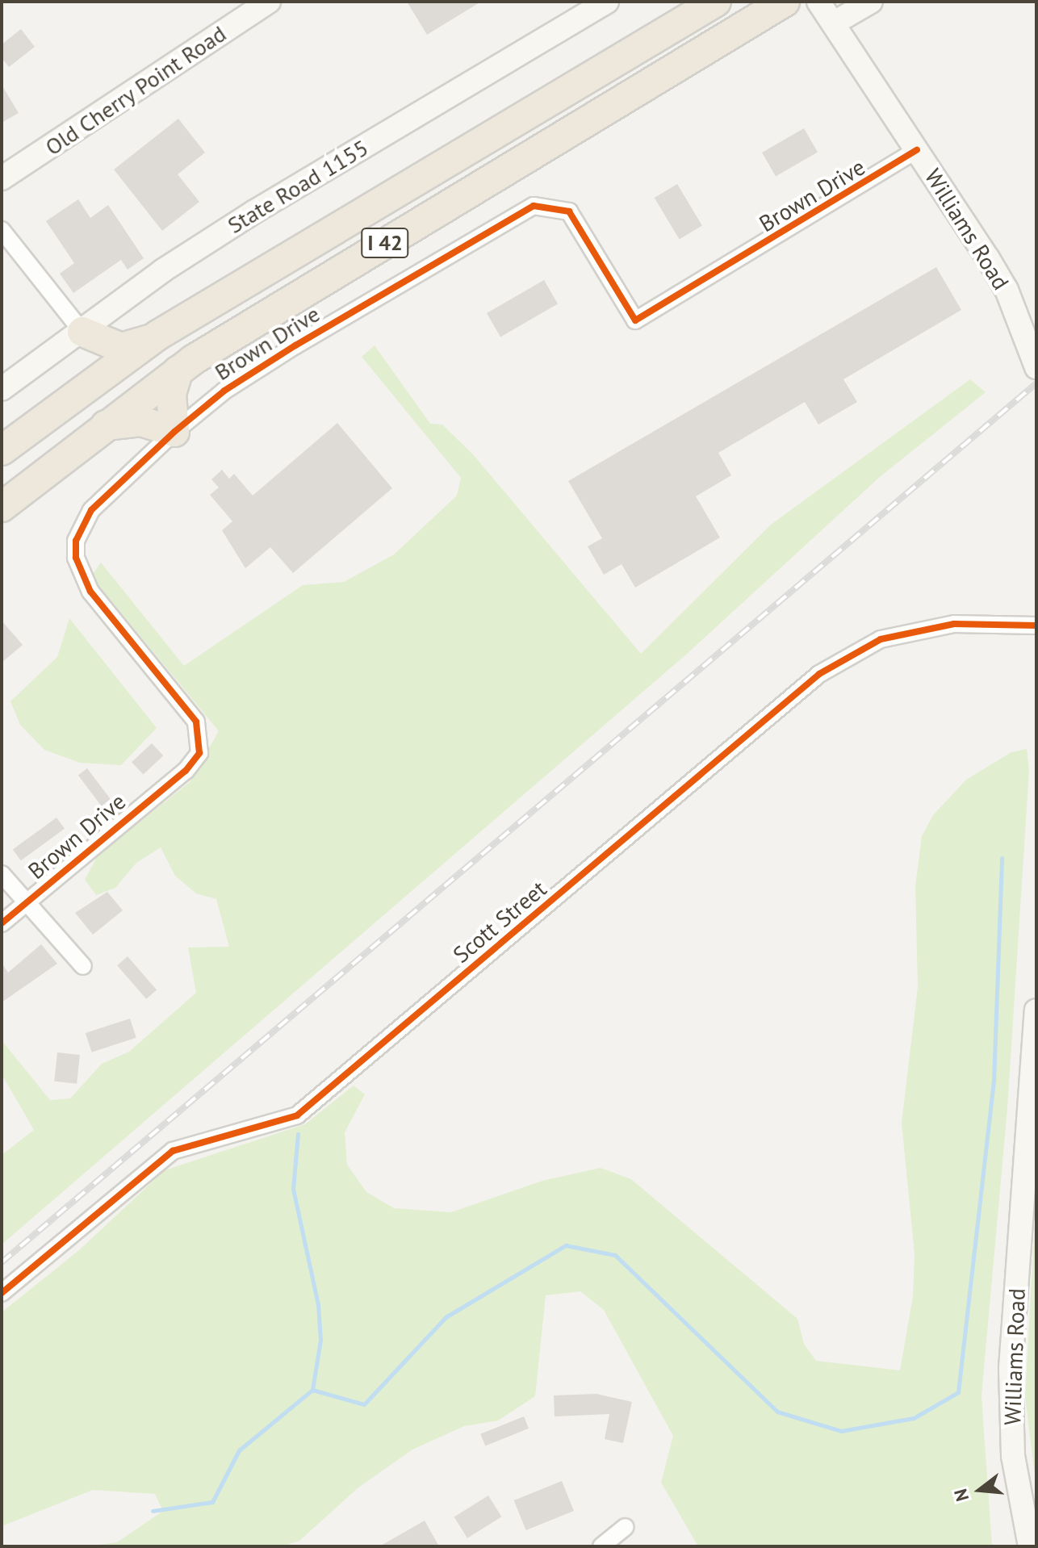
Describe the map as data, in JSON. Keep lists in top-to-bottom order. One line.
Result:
{"streets":{"highway":["I 42"],"street":["Old Cherry Point Road","State Road 1155","Brown Drive","Williams Road","Scott Street"]},"crossings":[["Brown Drive","Williams Road"]],"north":"left"}
